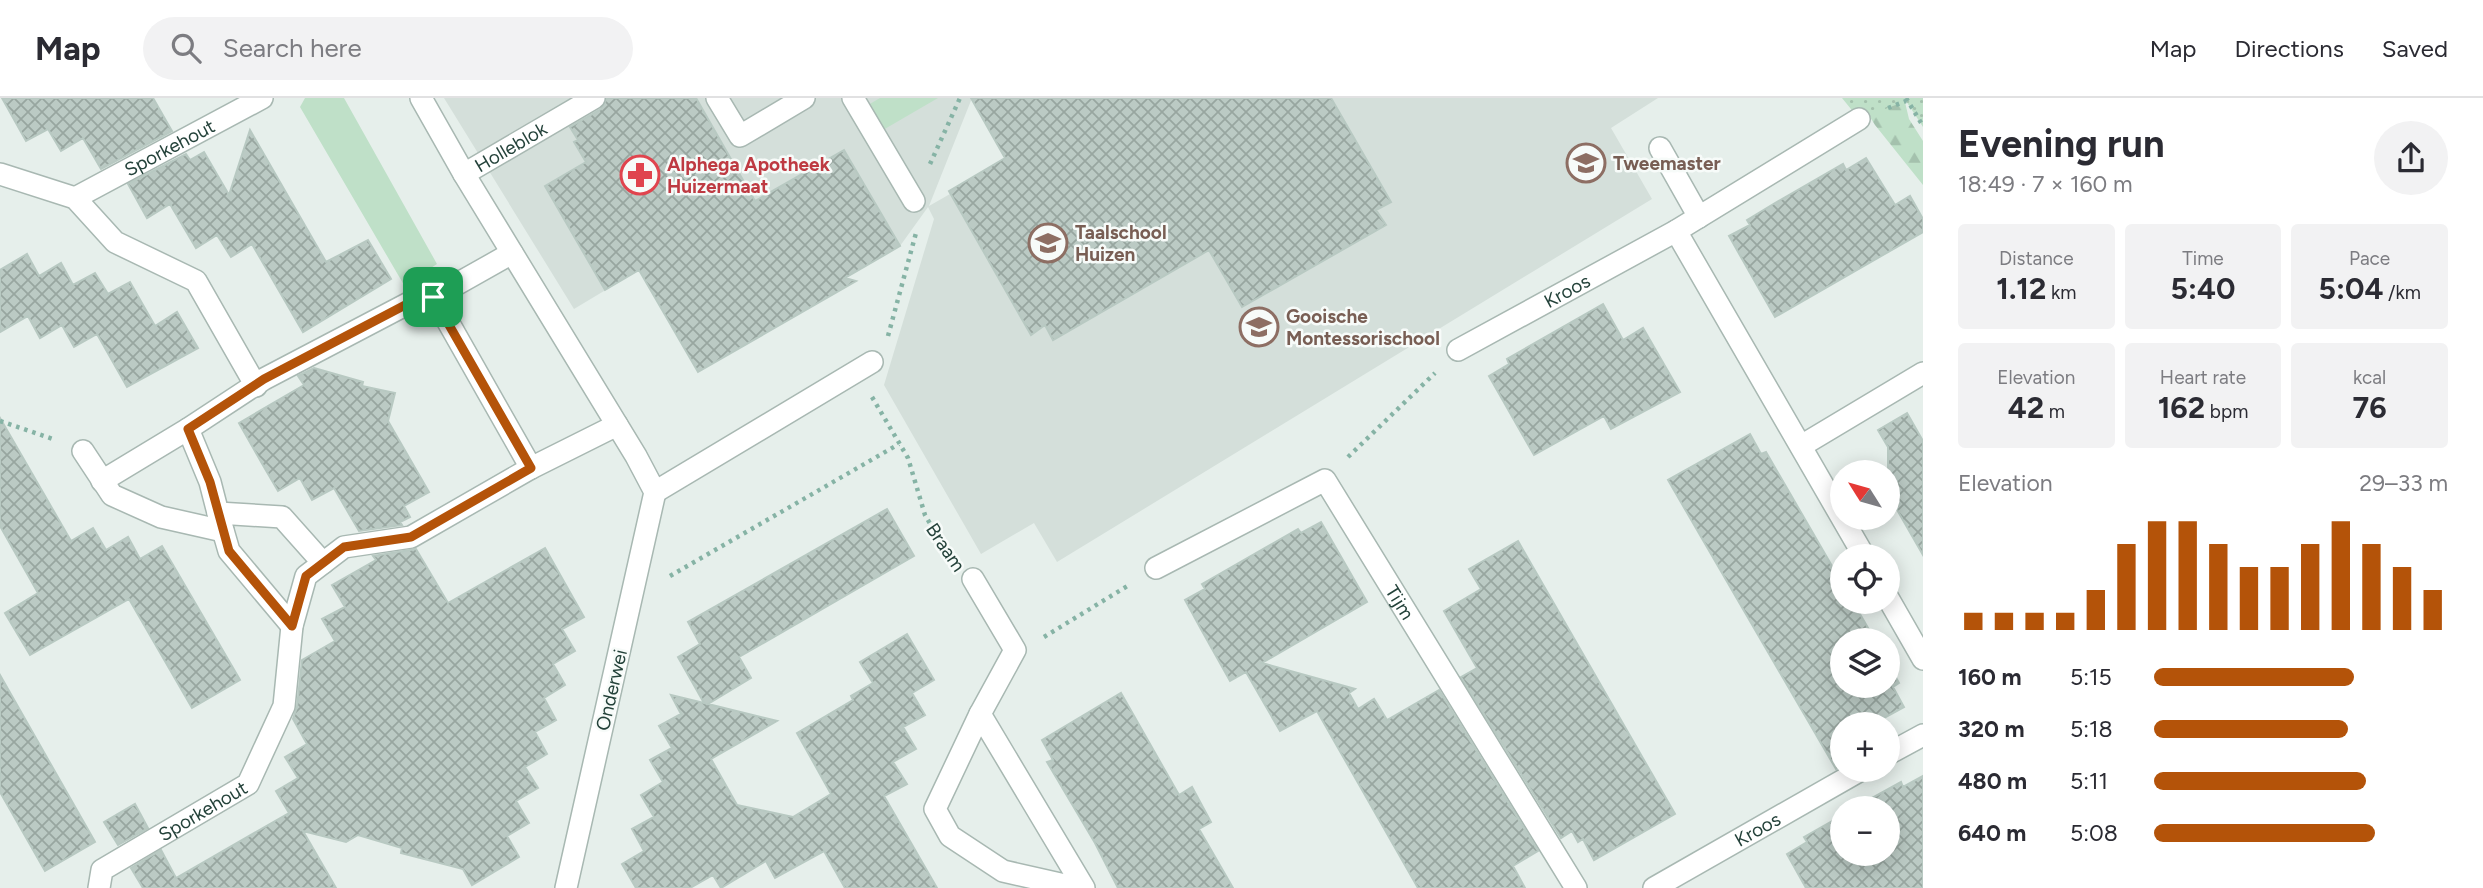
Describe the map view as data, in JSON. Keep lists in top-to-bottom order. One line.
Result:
{"streets":{"street":["Holleblok","Sporkehout","Kroos","Braam","Tijm","Onderwei"]},"places":{"school or university":["Tweemaster","Taalschool Huizen","Gooische Montessorischool"],"pharmacy":["Alphega Apotheek Huizermaat"]},"north":"top left","page":{"header":"Map","search":"Search here","nav":["Map","Directions","Saved"],"heading":["Evening run","18:49 · 7 × 160 m"],"stats":[["Distance","1.12 km"],["Time","5:40"],["Pace","5:04 /km"],["Elevation","42 m"],["Heart rate","162 bpm"],["kcal","76"]],"chart":["Elevation","29–33 m"],"map_buttons":["+","−"],"list":[{"name":"160 m","note":"5:15"},{"name":"320 m","note":"5:18"},{"name":"480 m","note":"5:11"},{"name":"640 m","note":"5:08"}]}}
